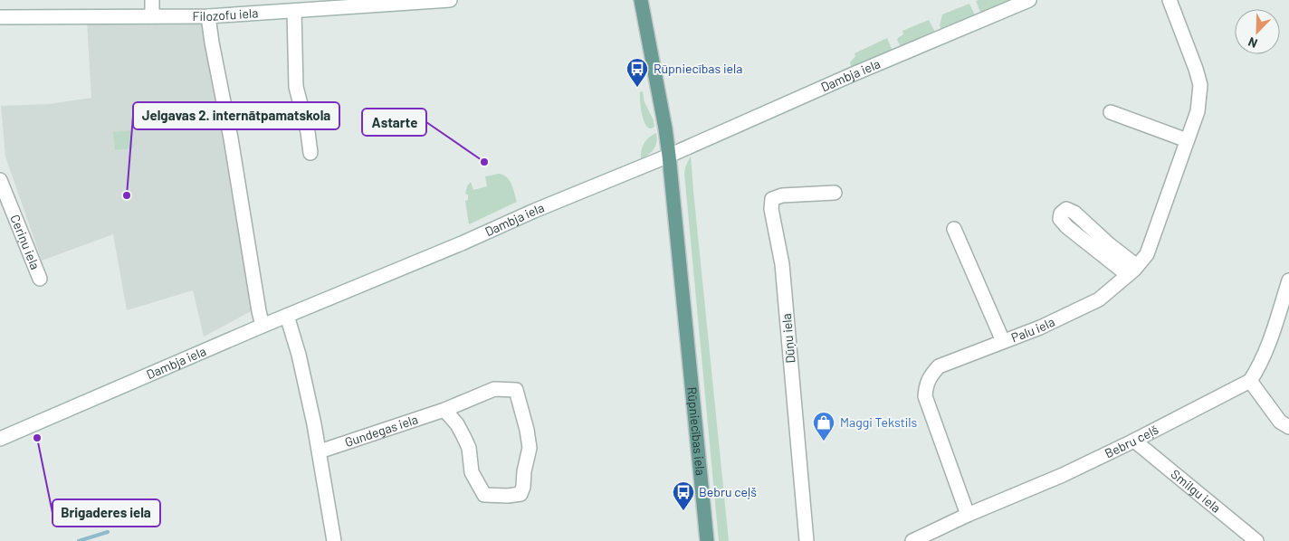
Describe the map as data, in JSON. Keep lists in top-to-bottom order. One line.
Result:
{"streets":{"main road":["Rūpniecības iela"],"street":["Filozofu iela","Dambja iela","Ceriņu iela","Palu iela","Dūņu iela","Gundegas iela","Bebru ceļš","Smilgu iela"]},"crossings":[["Dambja iela","Rūpniecības iela"],["Palu iela","Bebru ceļš"],["Bebru ceļš","Smilgu iela"]],"places":{"bus stop":["Rūpniecības iela","Bebru ceļš"],"other":["Astarte","Jelgavas 2. internātpamatskola","Brigaderes iela"],"shop":["Maggi Tekstils"]},"north":"bottom left"}
